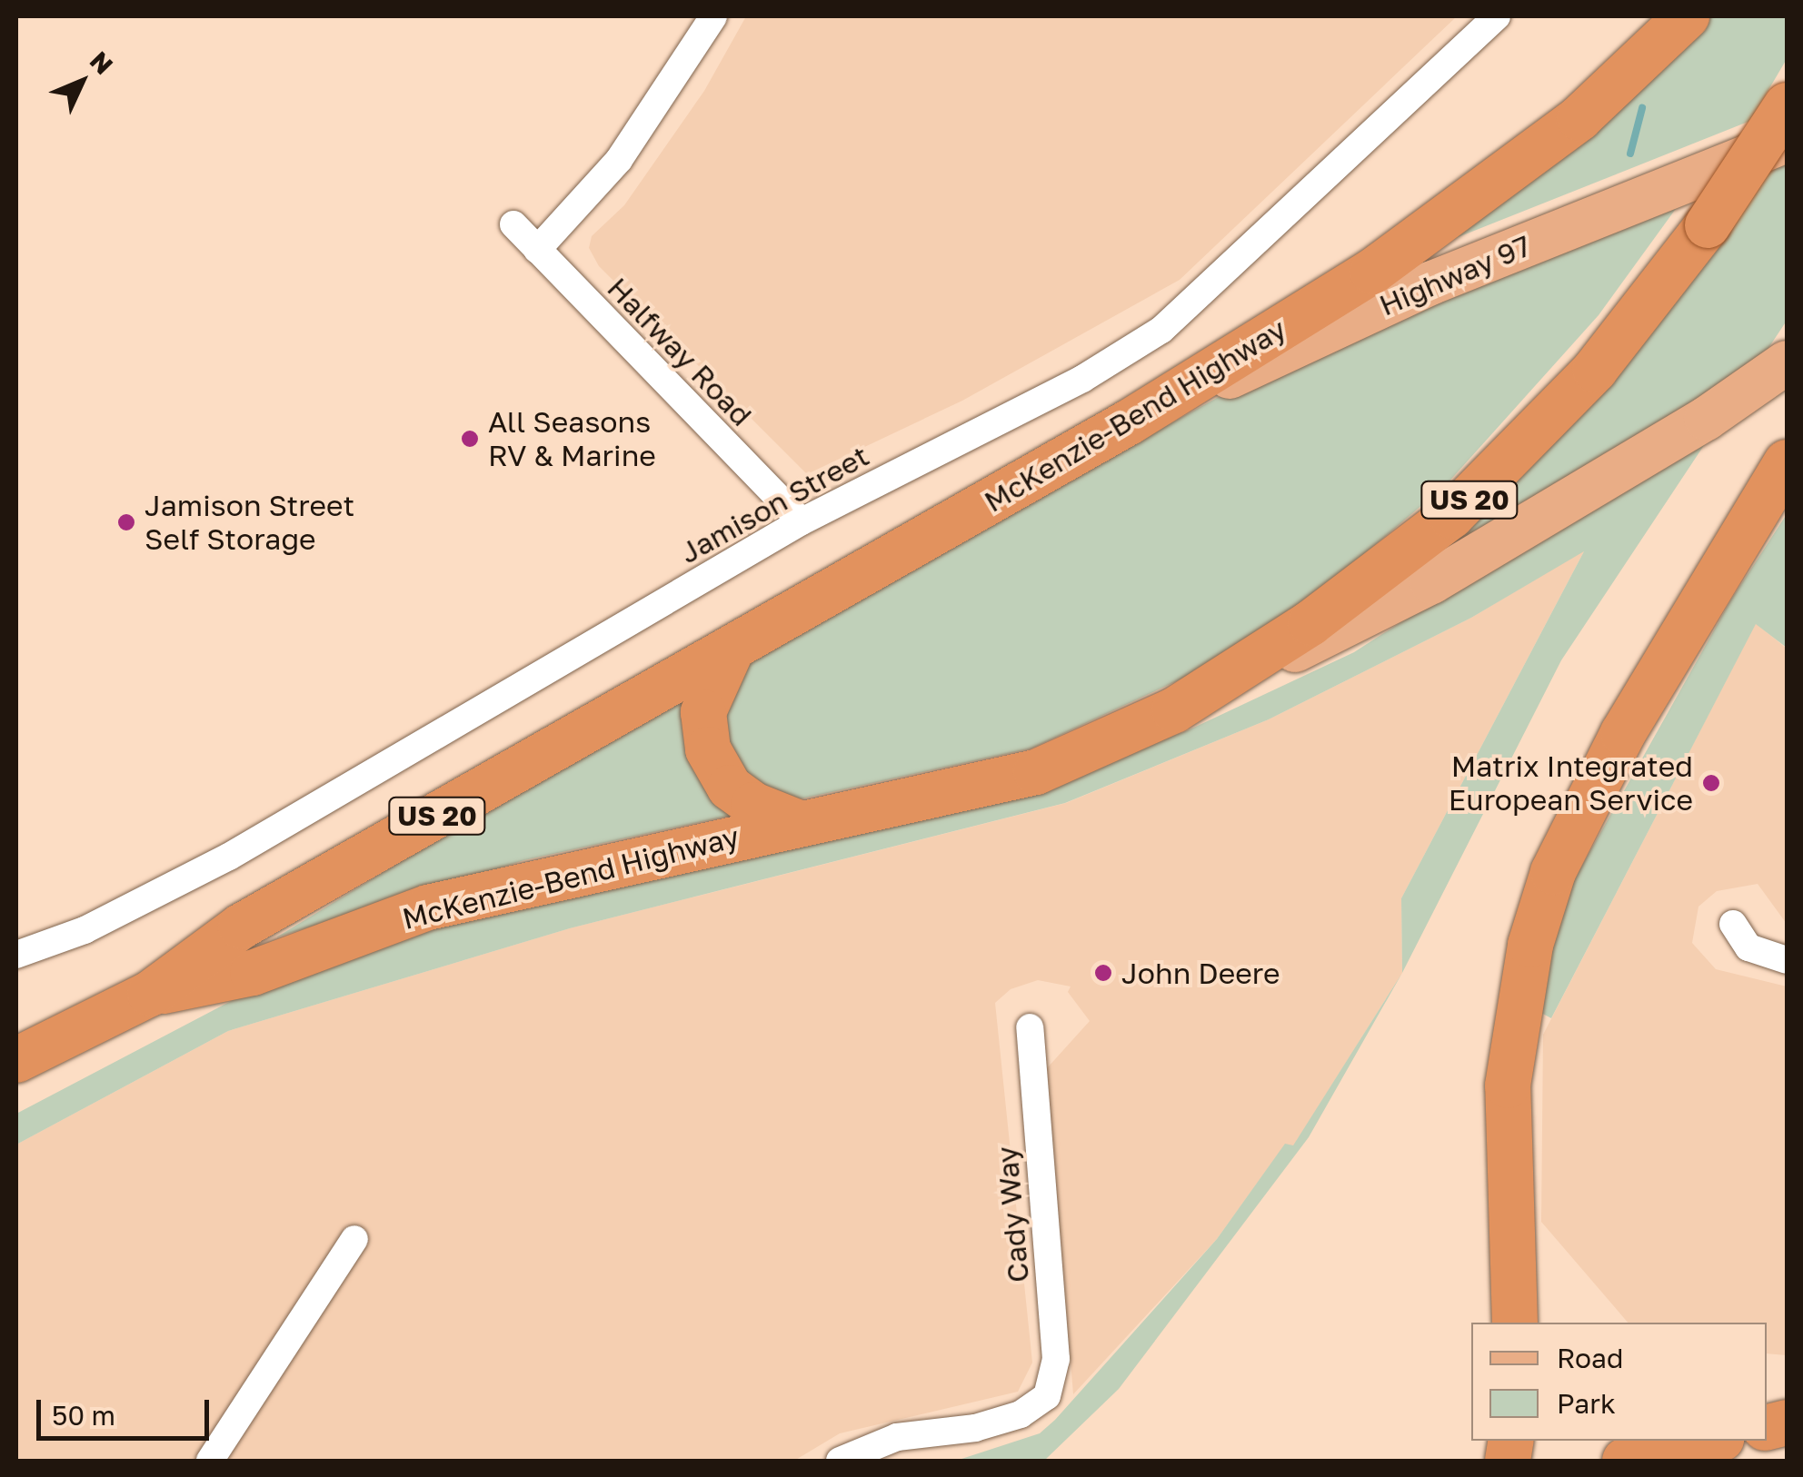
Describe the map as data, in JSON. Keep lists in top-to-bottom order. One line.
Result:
{"streets":{"highway":["McKenzie-Bend Highway","US 20"],"main road":["Highway 97"],"street":["Halfway Road","Jamison Street","Cady Way"]},"crossings":[["Highway 97","McKenzie-Bend Highway"],["Halfway Road","Jamison Street"],["McKenzie-Bend Highway","US 20"]],"places":["All Seasons RV & Marine","Jamison Street Self Storage","Matrix Integrated European Service","John Deere"],"legend":["Road","Park"],"scale_bar":"50 m","north":"top right"}
